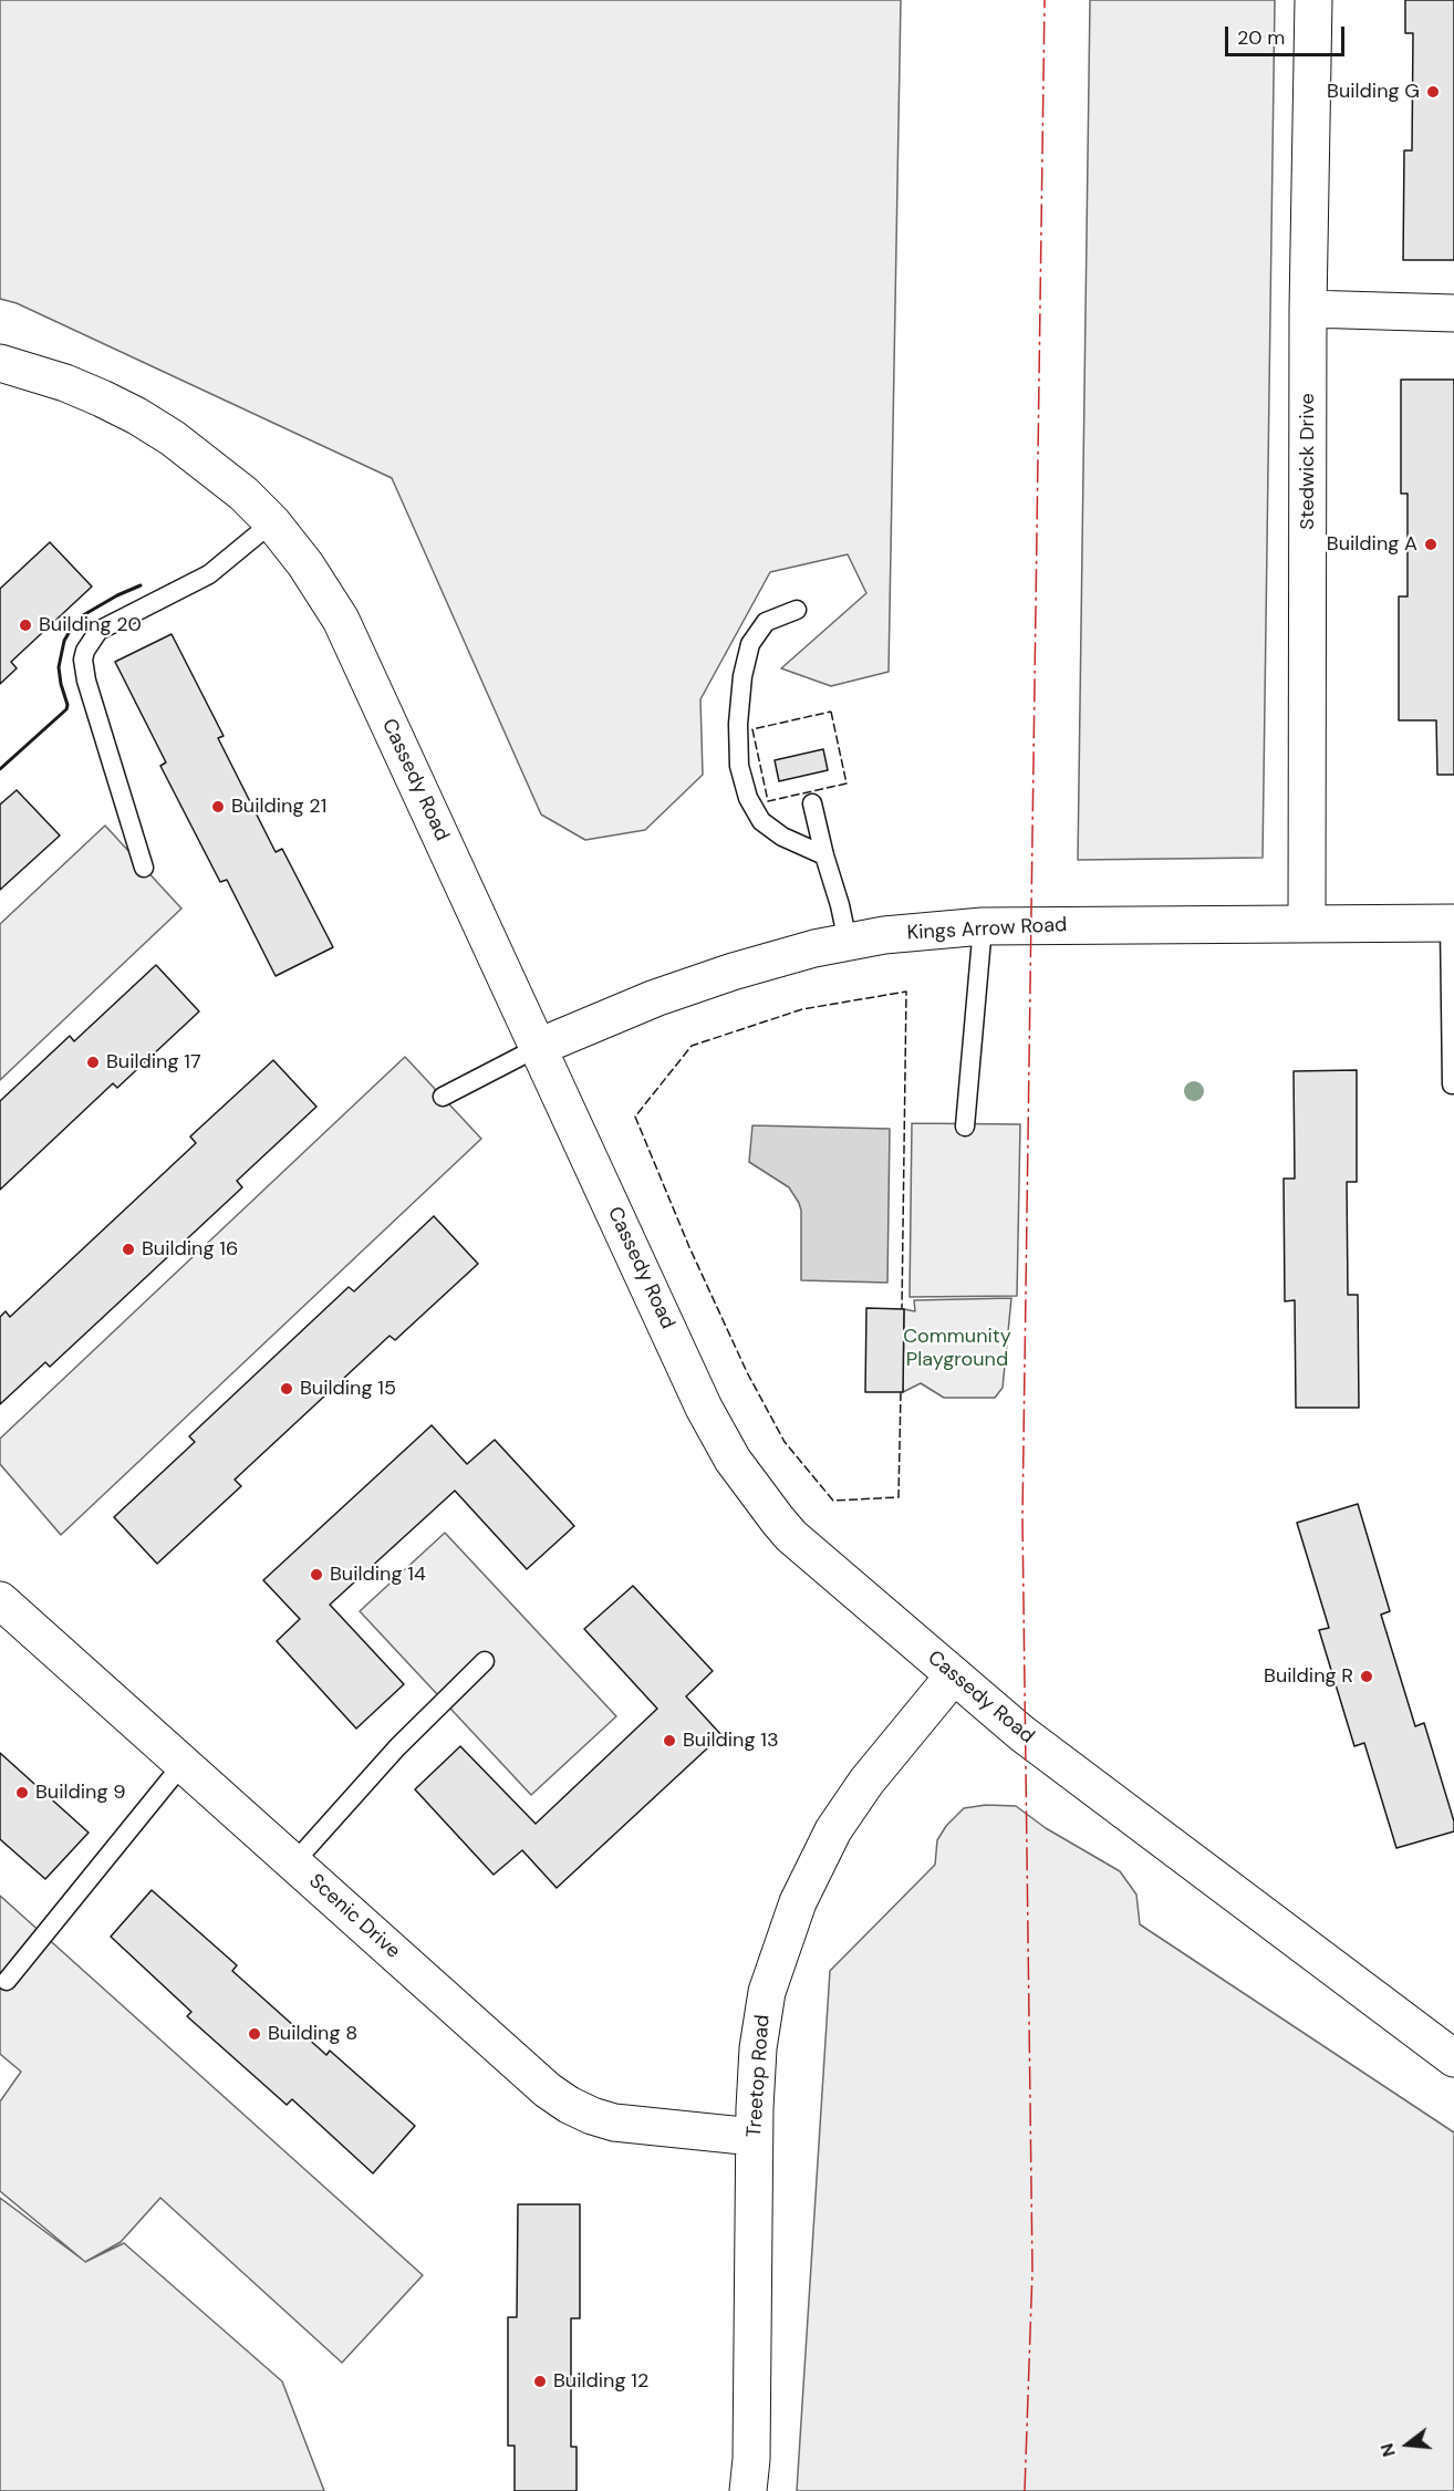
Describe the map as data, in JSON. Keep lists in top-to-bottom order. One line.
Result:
{"streets":{"street":["Stedwick Drive","Cassedy Road","Kings Arrow Road","Scenic Drive","Treetop Road"]},"crossings":[["Stedwick Drive","Kings Arrow Road"],["Cassedy Road","Kings Arrow Road"],["Cassedy Road","Treetop Road"],["Scenic Drive","Treetop Road"]],"parks":["Community Playground"],"places":["Building G","Building A","Building 20","Building 21","Building 17","Building 16","Building 15","Building 14","Building R","Building 13","Building 9","Building 8","Building 12"],"scale_bar":"20 m","north":"left"}
